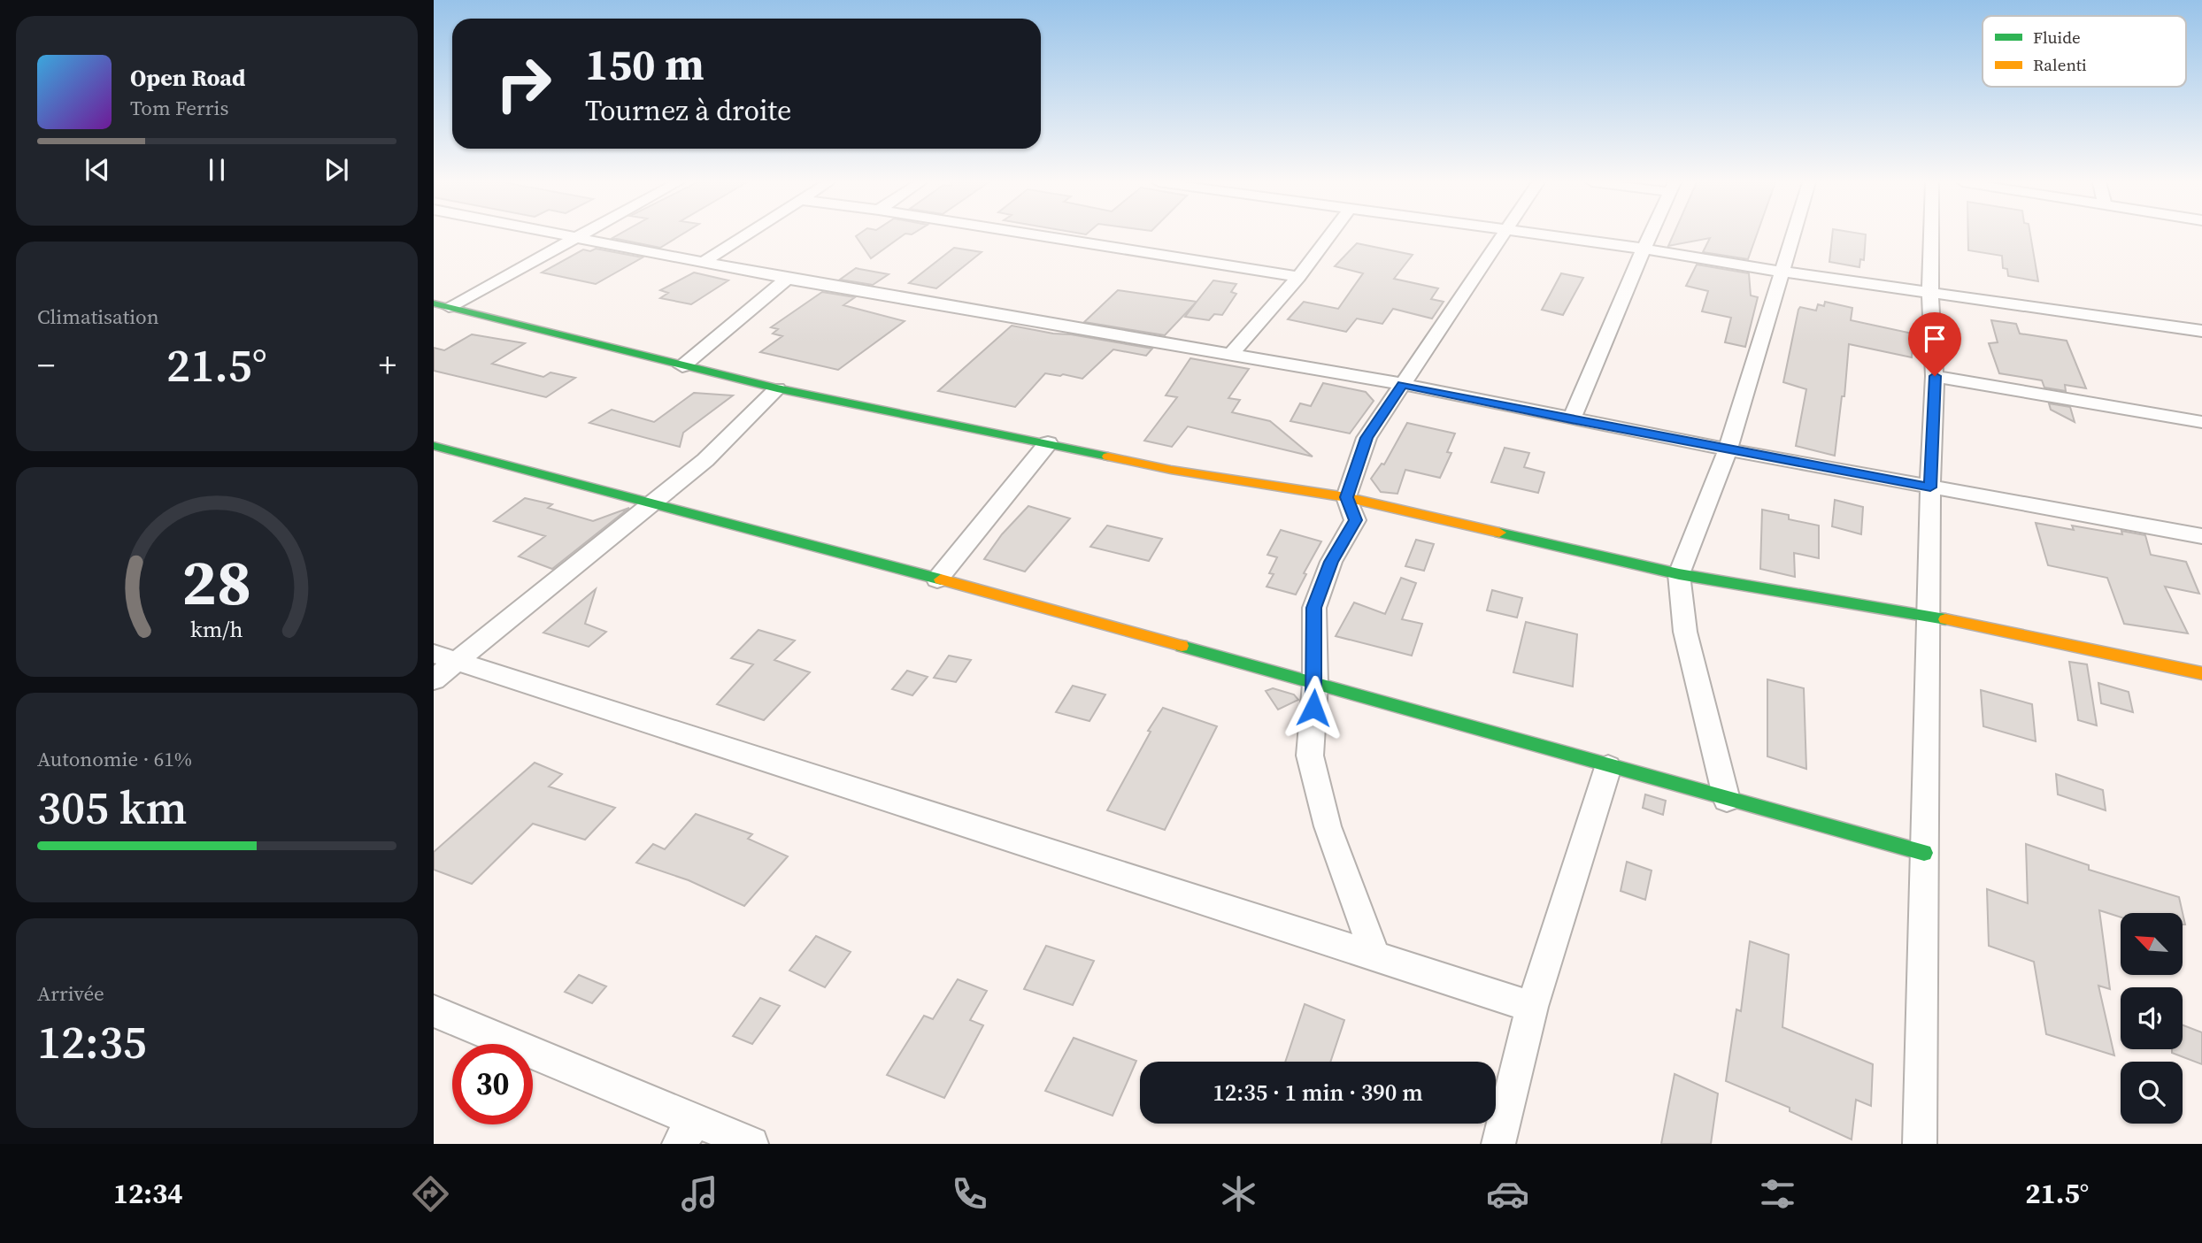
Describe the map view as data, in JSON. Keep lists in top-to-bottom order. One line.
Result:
{"legend":["Fluide","Ralenti"],"north":"top left","page":{"turn":["150 m","Tournez à droite"],"song":["Open Road","Tom Ferris"],"tile":["Climatisation",["Autonomie · 61%","305 km"],["Arrivée","12:35"]],"heat":["−","21.5°","+"],"limit":"30","trip":"12:35 · 1 min · 390 m","tabs":["12:34","21.5°"],"gauge":["28","km/h"]}}
